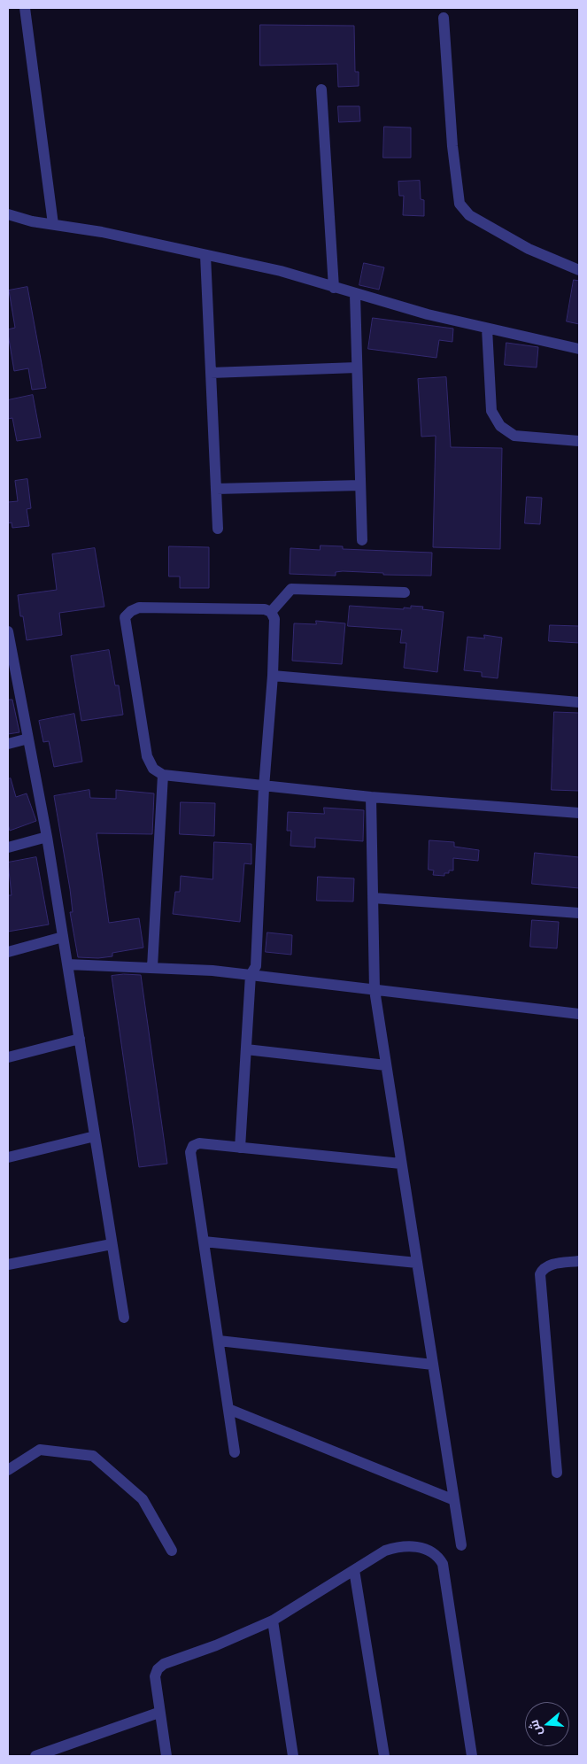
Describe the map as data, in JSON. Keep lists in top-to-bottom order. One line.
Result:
{"north":"left"}
